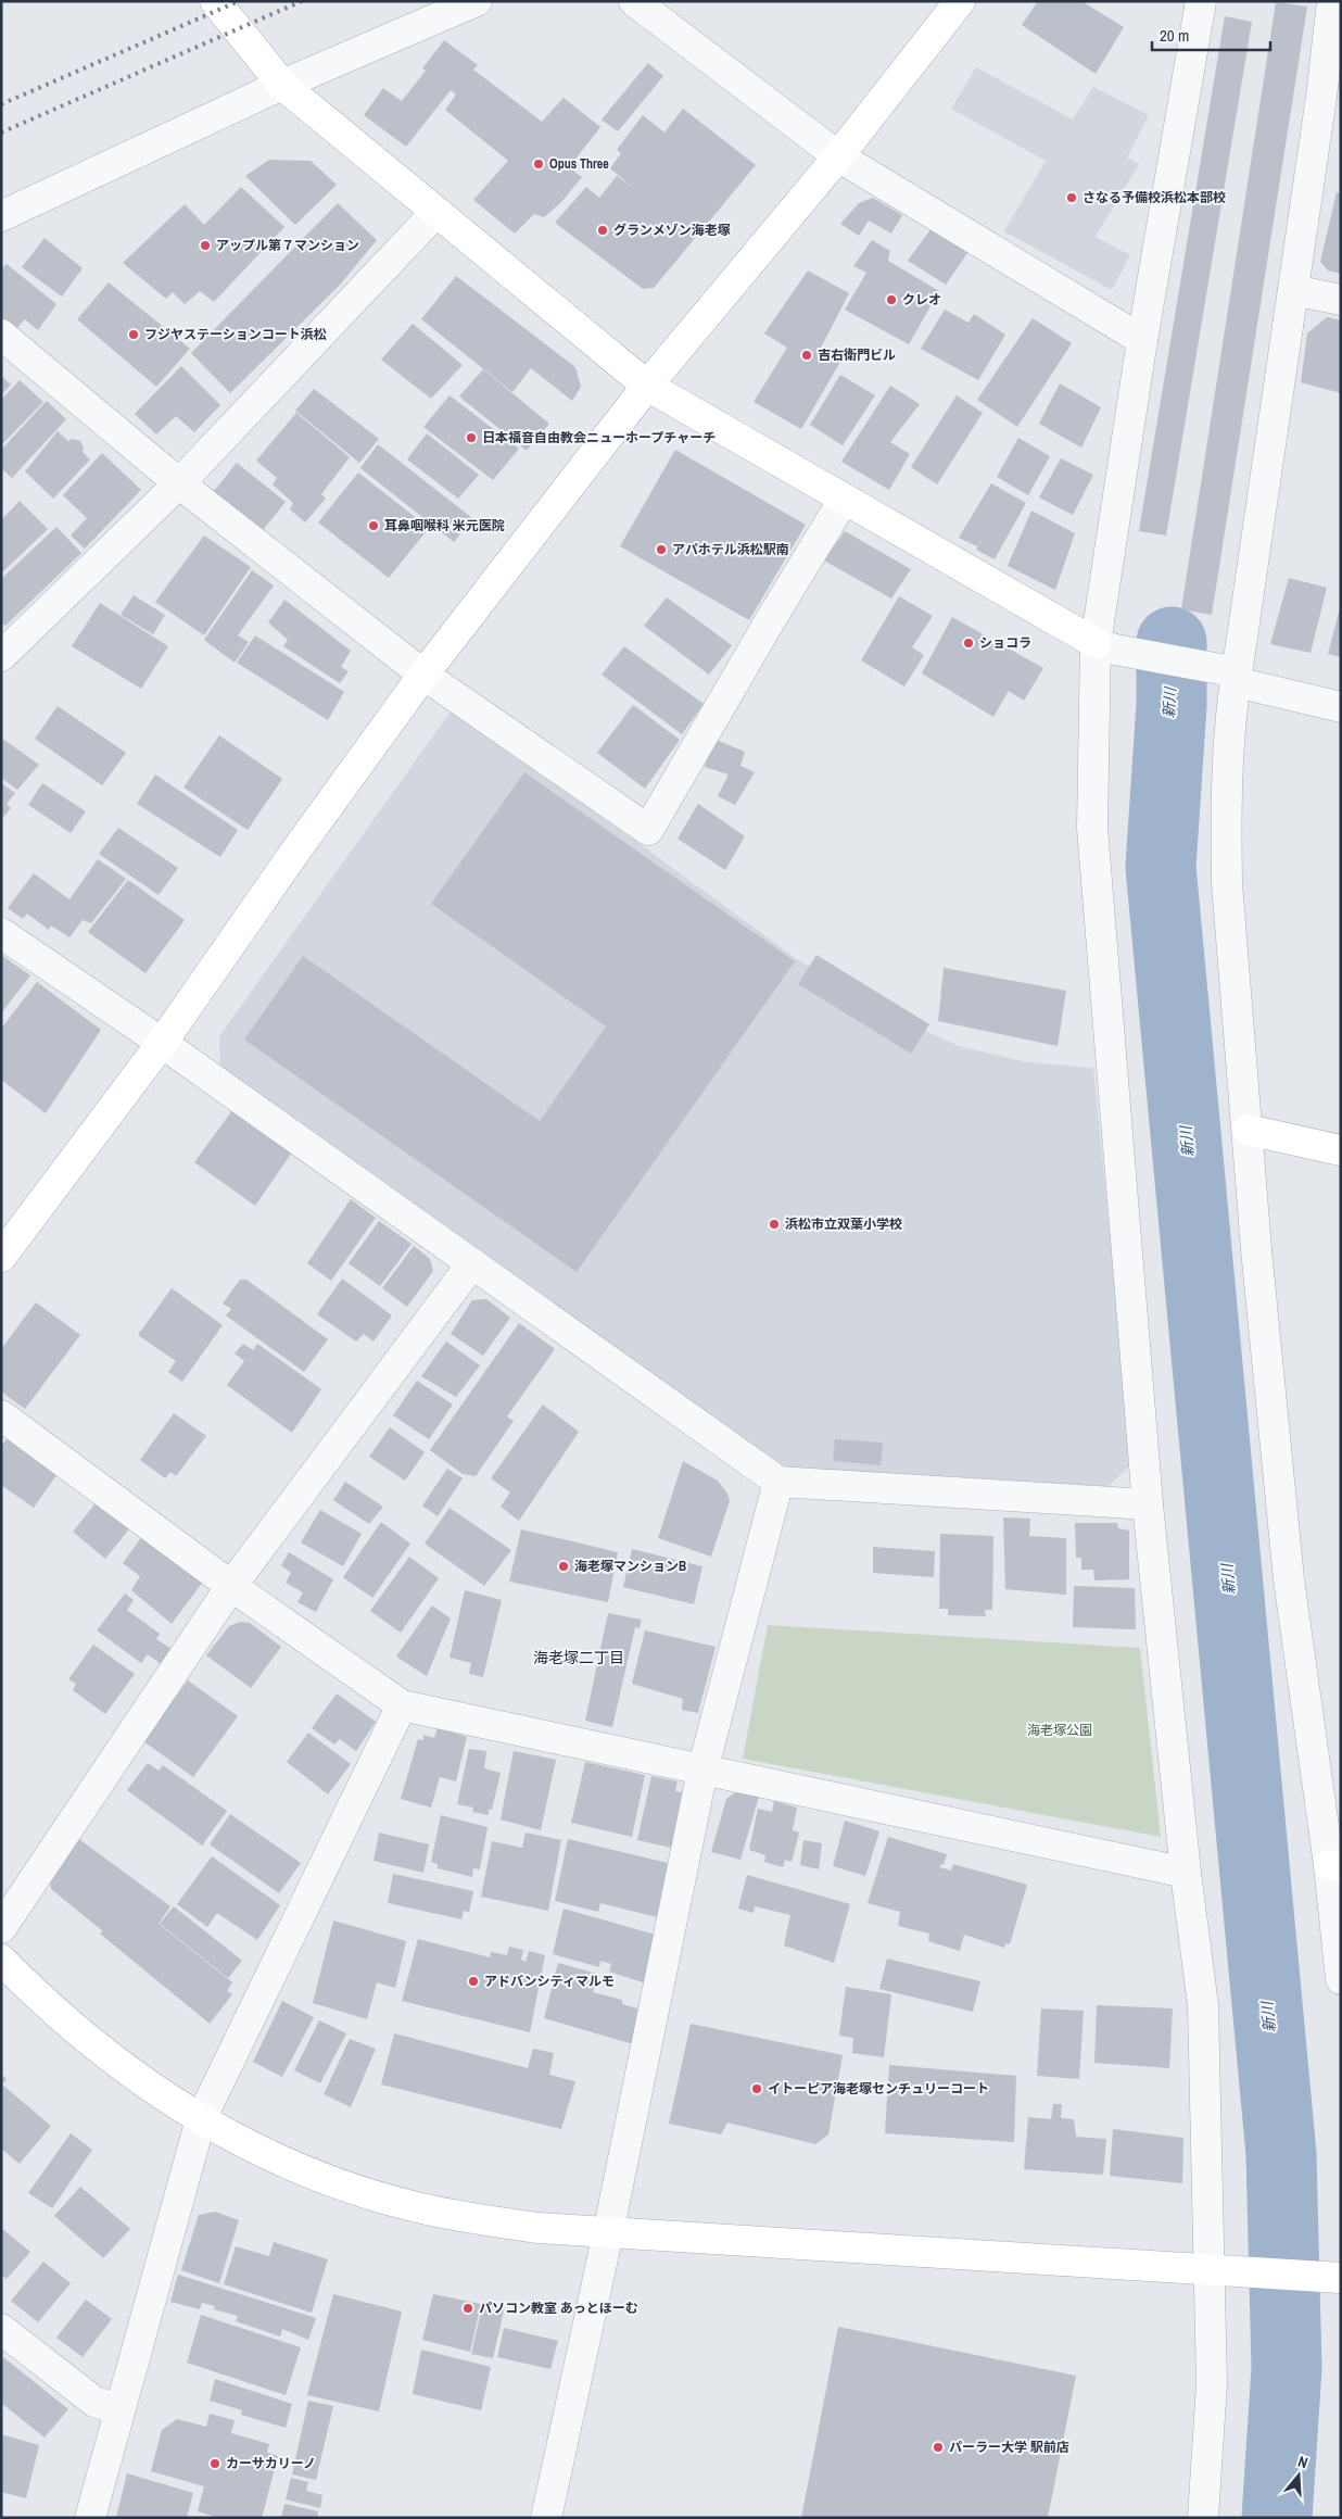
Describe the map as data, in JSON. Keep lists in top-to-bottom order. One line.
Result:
{"districts":["海老塚二丁目"],"water":["新川"],"parks":["海老塚公園"],"places":["Opus Three","さなる予備校浜松本部校","グランメゾン海老塚","アップル第７マンション","クレオ","フジヤステーションコート浜松","吉右衛門ビル","日本福音自由教会ニューホープチャーチ","耳鼻咽喉科 米元医院","アパホテル浜松駅南","ショコラ","浜松市立双葉小学校","海老塚マンションB","アドバンシティマルモ","イトーピア海老塚センチュリーコート","パソコン教室 あっとほーむ","パーラー大学 駅前店","カーサカリーノ"],"scale_bar":"20 m","north":"top"}
